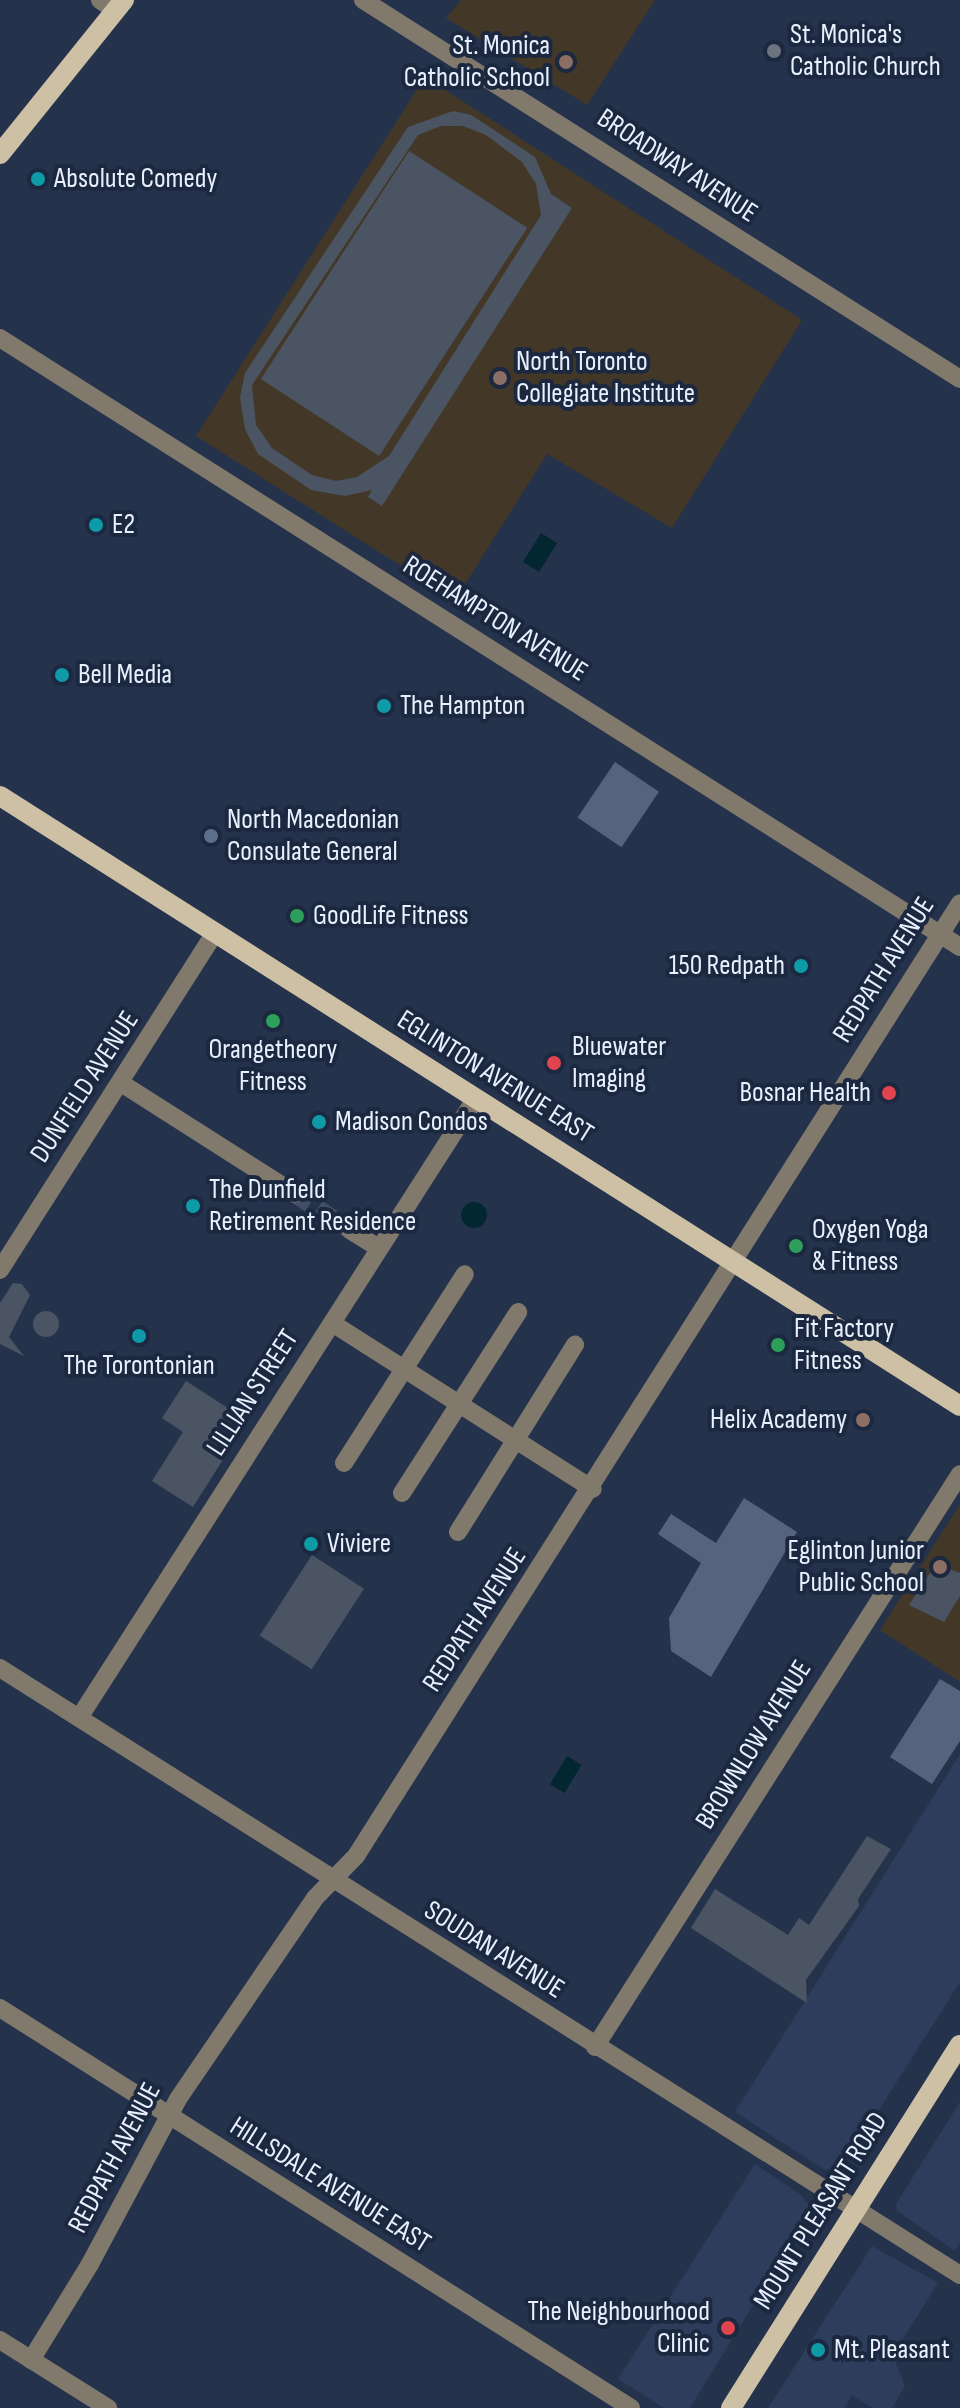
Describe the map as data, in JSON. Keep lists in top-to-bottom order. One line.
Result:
{"streets":{"main road":["EGLINTON AVENUE EAST","MOUNT PLEASANT ROAD"],"street":["BROADWAY AVENUE","ROEHAMPTON AVENUE","REDPATH AVENUE","DUNFIELD AVENUE","LILLIAN STREET","BROWNLOW AVENUE","SOUDAN AVENUE","HILLSDALE AVENUE EAST"]},"crossings":[["ROEHAMPTON AVENUE","REDPATH AVENUE"],["REDPATH AVENUE","EGLINTON AVENUE EAST"],["REDPATH AVENUE","SOUDAN AVENUE"],["REDPATH AVENUE","HILLSDALE AVENUE EAST"],["EGLINTON AVENUE EAST","DUNFIELD AVENUE"],["EGLINTON AVENUE EAST","LILLIAN STREET"],["LILLIAN STREET","SOUDAN AVENUE"],["BROWNLOW AVENUE","SOUDAN AVENUE"],["SOUDAN AVENUE","MOUNT PLEASANT ROAD"]],"places":["St. Monica's Catholic Church","St. Monica Catholic School","Absolute Comedy","North Toronto Collegiate Institute","E2","Bell Media","The Hampton","North Macedonian Consulate General","GoodLife Fitness","150 Redpath","Orangetheory Fitness","Bluewater Imaging","Bosnar Health","Madison Condos","The Dunfield Retirement Residence","Oxygen Yoga & Fitness","The Torontonian","Fit Factory Fitness","Helix Academy","Viviere","Eglinton Junior Public School","The Neighbourhood Clinic","Mt. Pleasant"]}
